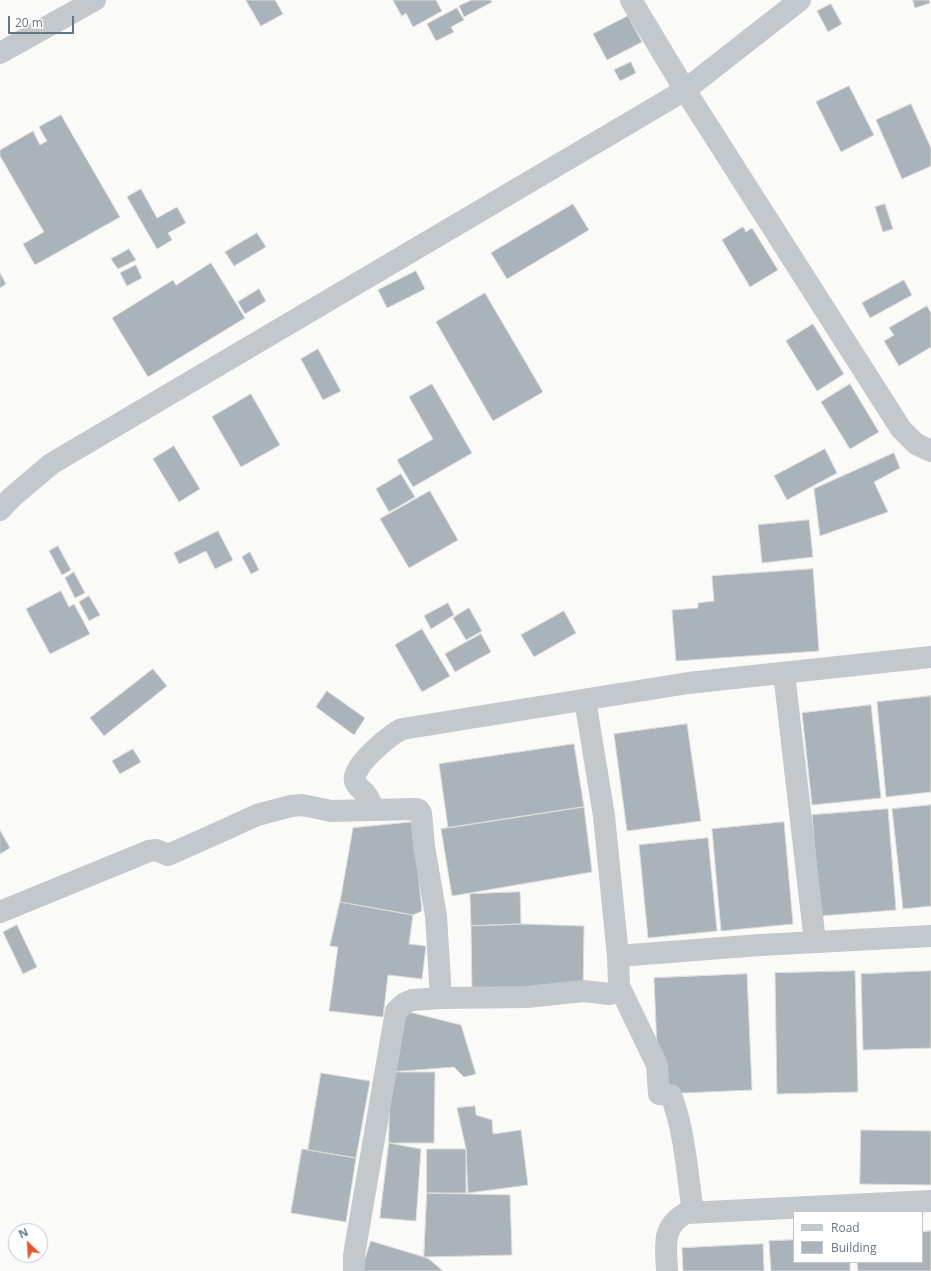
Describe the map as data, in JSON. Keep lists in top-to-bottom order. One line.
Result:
{"legend":["Road","Building"],"scale_bar":"20 m","north":"top left"}
